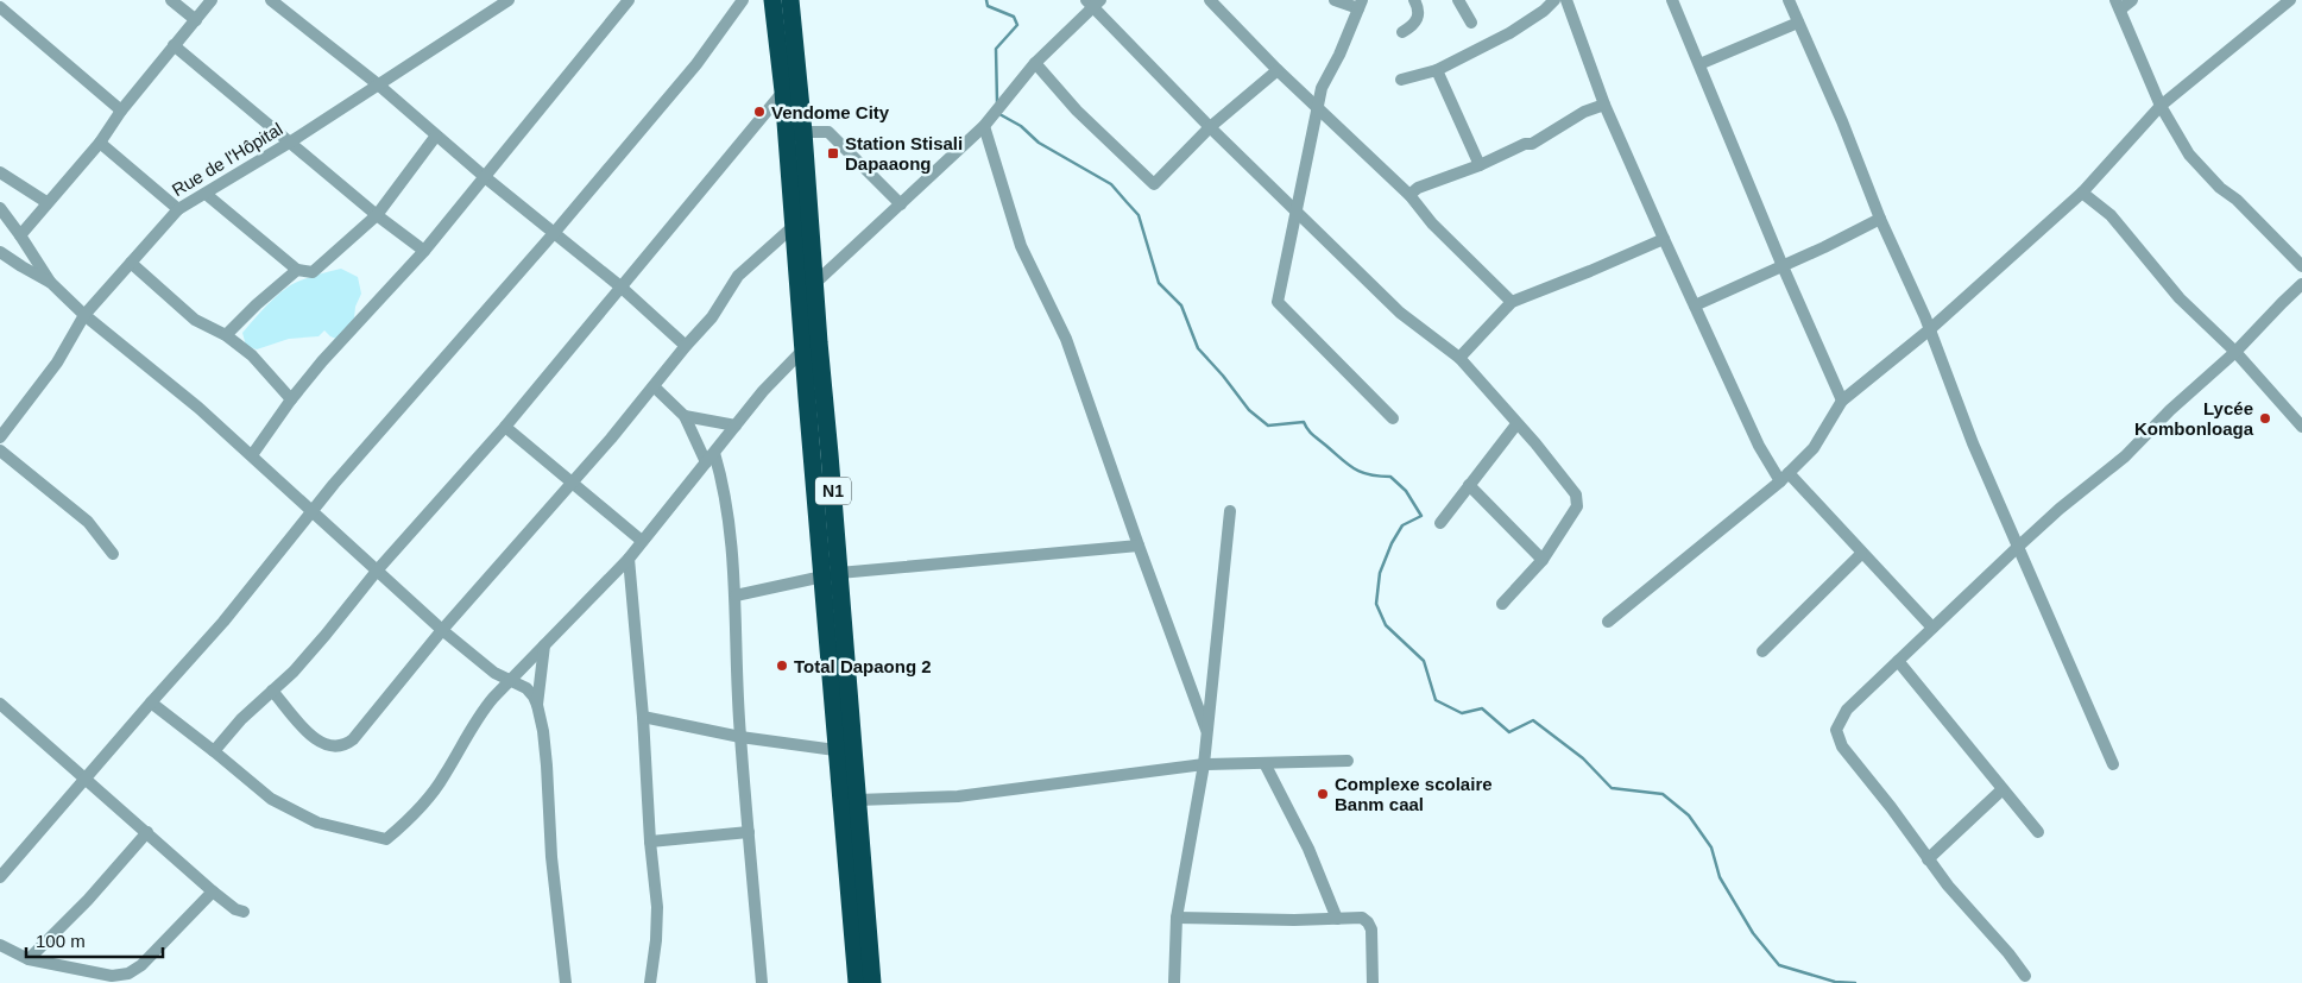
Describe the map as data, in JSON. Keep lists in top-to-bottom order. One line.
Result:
{"streets":{"highway":["N1"],"street":["Rue de l'Hôpital"]},"places":{"other":["Vendome City","Lycée Kombonloaga","Total Dapaong 2","Complexe scolaire Banm caal"],"transit":["Station Stisali Dapaaong"]},"scale_bar":"100 m"}
